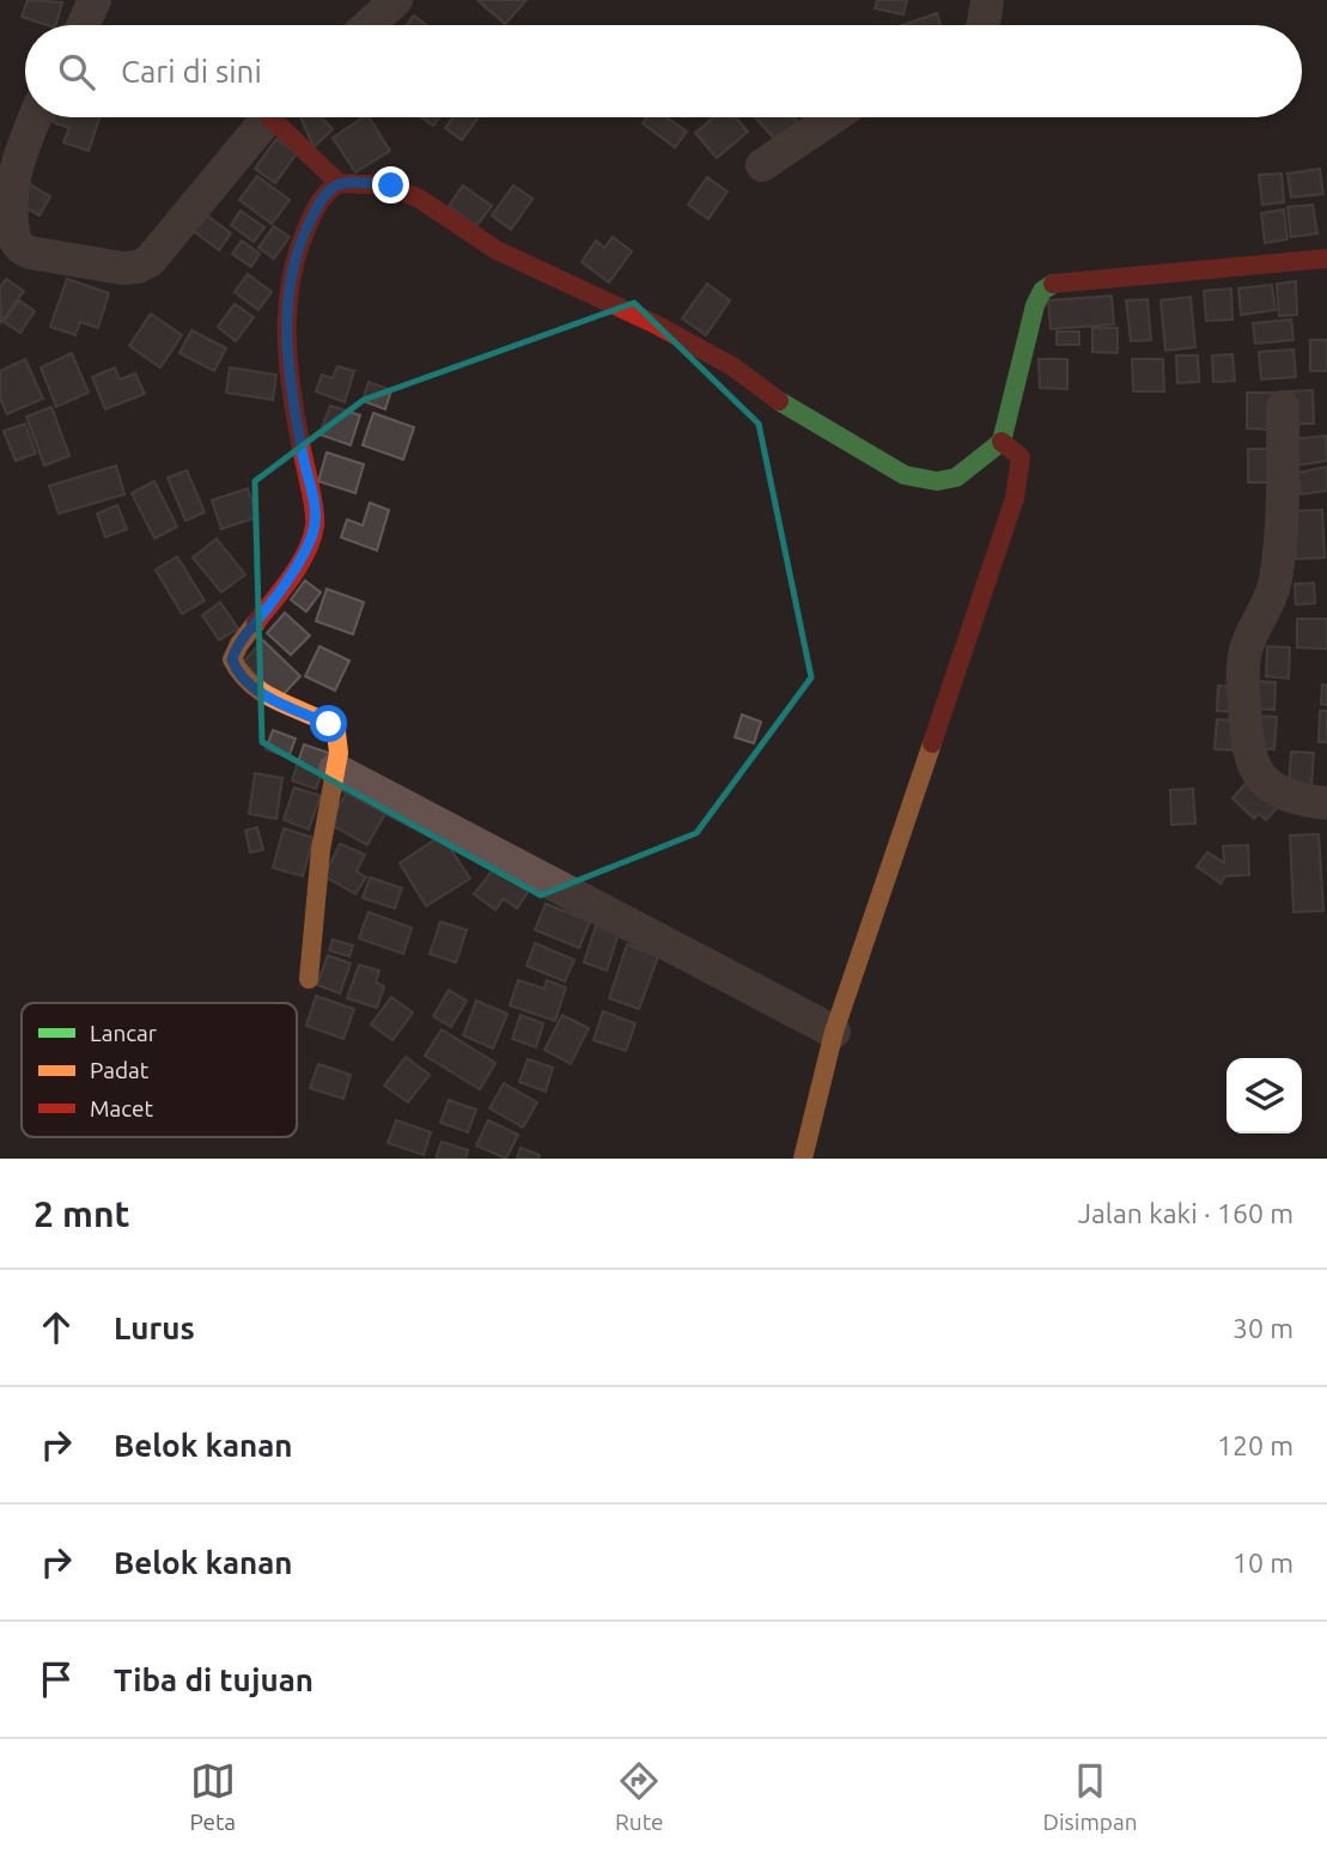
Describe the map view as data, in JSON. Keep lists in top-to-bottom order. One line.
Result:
{"legend":["Lancar","Padat","Macet"],"page":{"search":"Cari di sini","heading":["2 mnt","Jalan kaki · 160 m"],"list":[["Lurus","30 m"],["Belok kanan","120 m"],["Belok kanan","10 m"],"Tiba di tujuan"],"nav":["Peta","Rute","Disimpan"]}}
